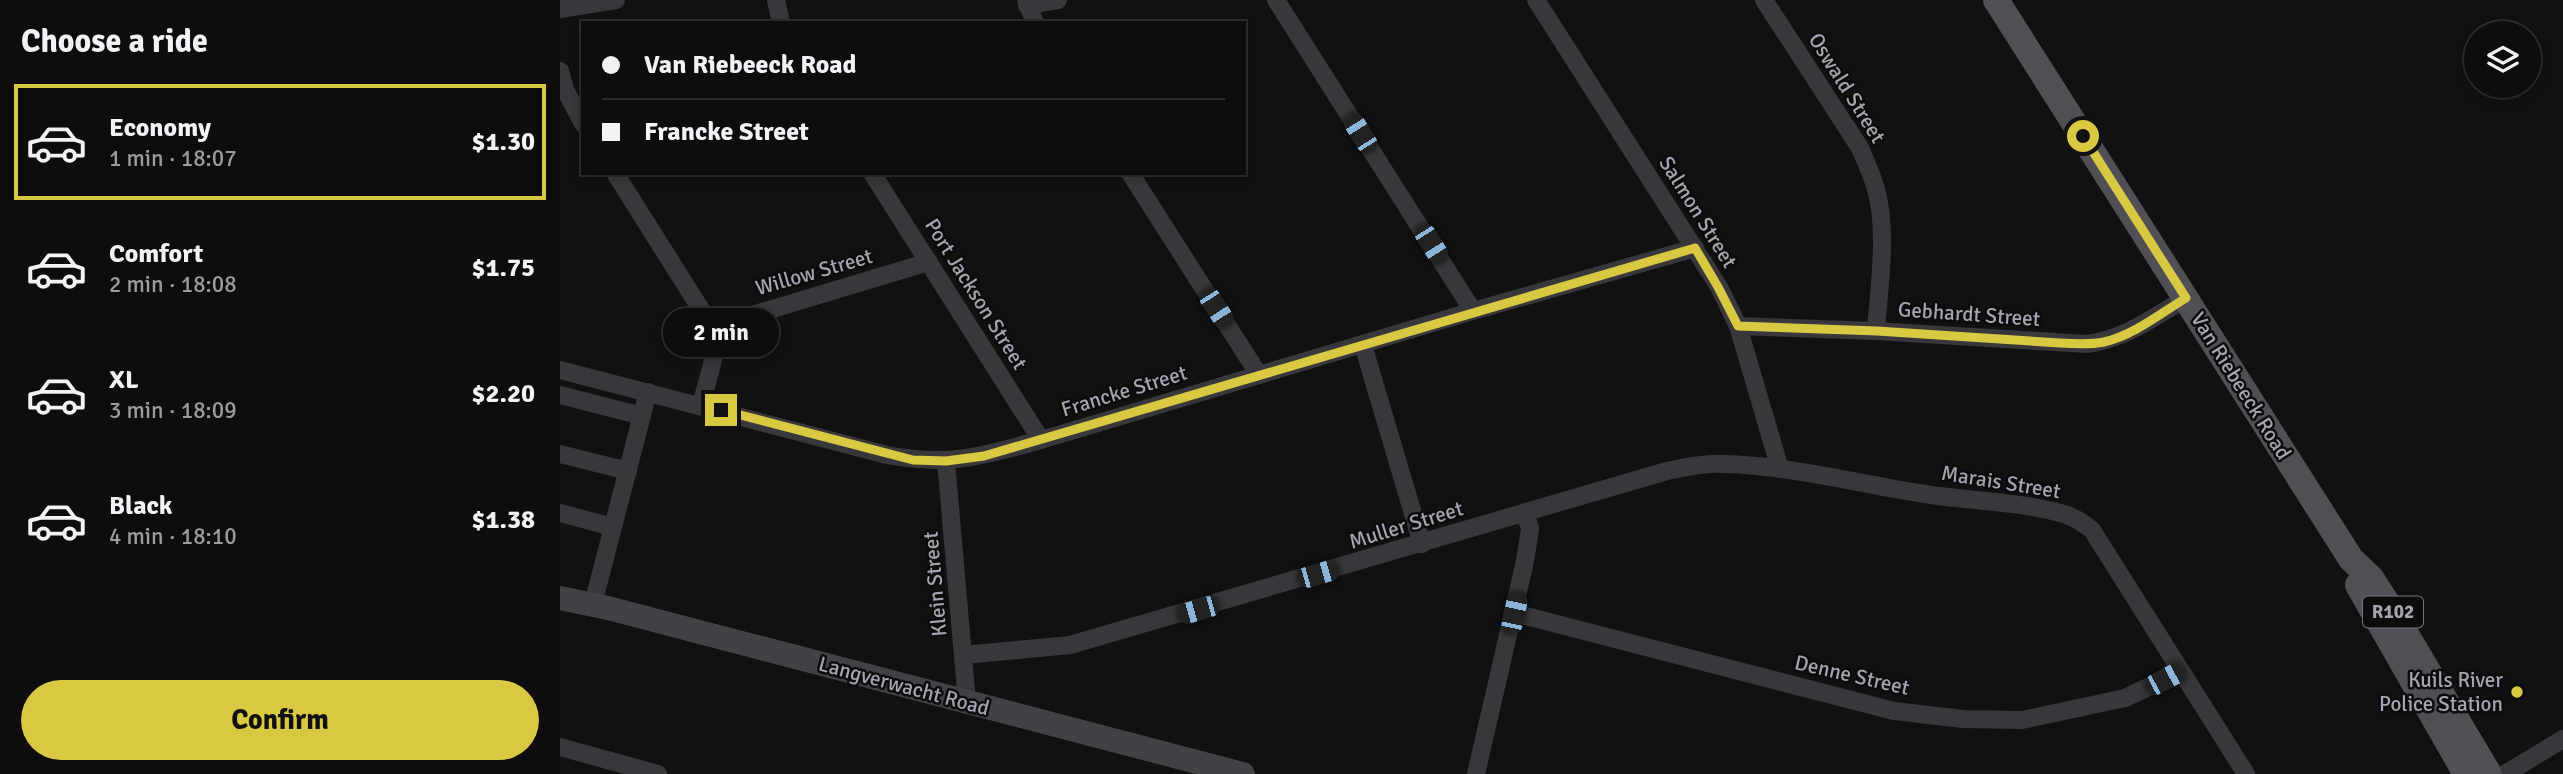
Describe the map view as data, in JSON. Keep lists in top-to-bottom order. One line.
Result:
{"streets":{"main road":["Van Riebeeck Road","R102"],"street":["Oswald Street","Salmon Street","Willow Street","Port Jackson Street","Gebhardt Street","Francke Street","Marais Street","Muller Street","Klein Street","Denne Street","Langverwacht Road"]},"crossings":[["Oswald Street","Gebhardt Street"],["Salmon Street","Gebhardt Street"],["Salmon Street","Francke Street"],["Salmon Street","Marais Street"],["Salmon Street","Muller Street"],["Willow Street","Port Jackson Street"],["Port Jackson Street","Francke Street"],["Gebhardt Street","Van Riebeeck Road"],["Francke Street","Klein Street"],["Marais Street","Muller Street"],["Marais Street","Denne Street"],["Muller Street","Klein Street"],["Klein Street","Langverwacht Road"]],"places":["Kuils River Police Station"],"page":{"heading":"Choose a ride","banner":["Van Riebeeck Road","Francke Street"],"list":[{"name":"Economy","note":"1 min · 18:07","value":"$1.30"},{"name":"Comfort","note":"2 min · 18:08","value":"$1.75"},{"name":"XL","note":"3 min · 18:09","value":"$2.20"},{"name":"Black","note":"4 min · 18:10","value":"$1.38"}],"bubble":"2 min","buttons":"Confirm"}}
